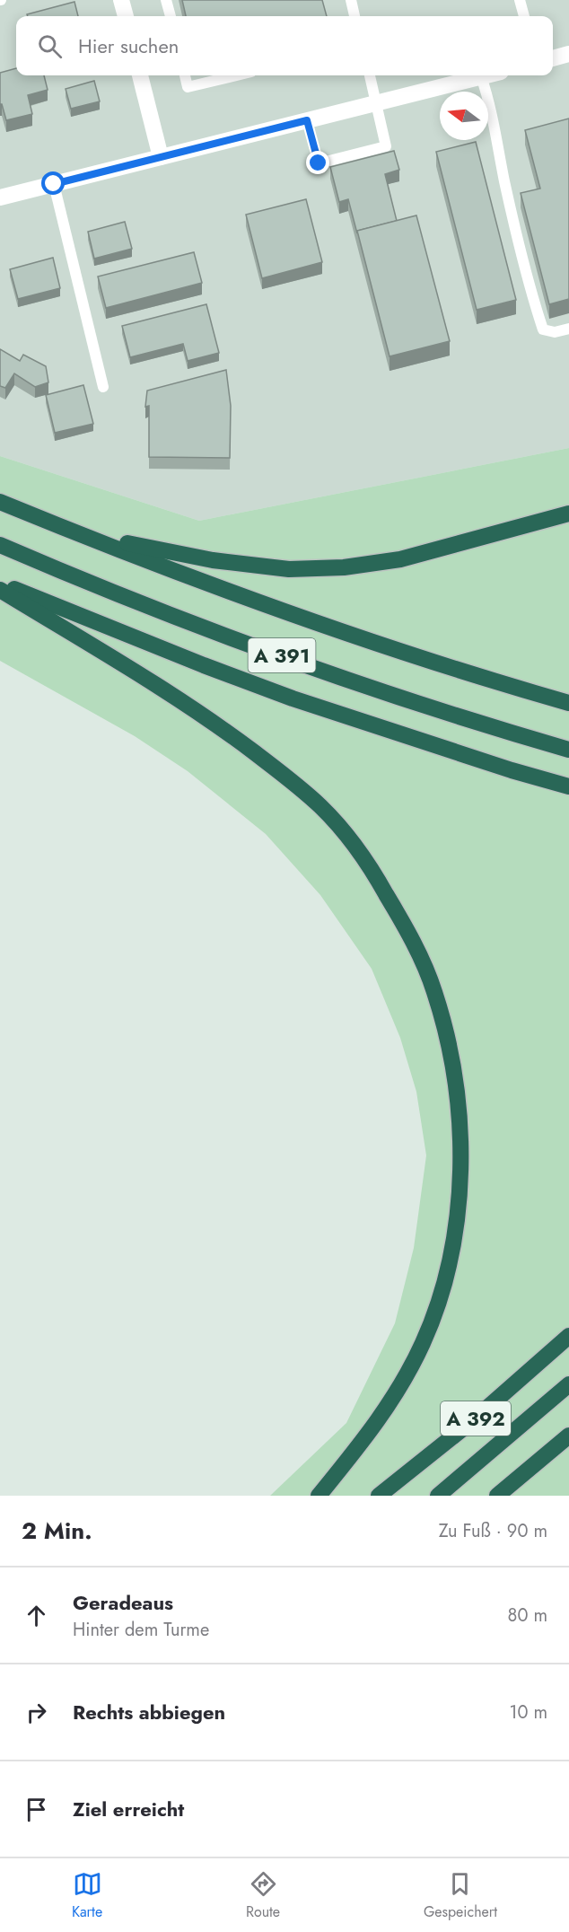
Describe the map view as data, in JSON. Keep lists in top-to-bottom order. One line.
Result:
{"streets":{"highway":["A 391","A 392"]},"north":"left","page":{"search":"Hier suchen","heading":["2 Min.","Zu Fuß · 90 m"],"list":[["Geradeaus","Hinter dem Turme","80 m"],["Rechts abbiegen","10 m"],"Ziel erreicht"],"nav":["Karte","Route","Gespeichert"]}}
